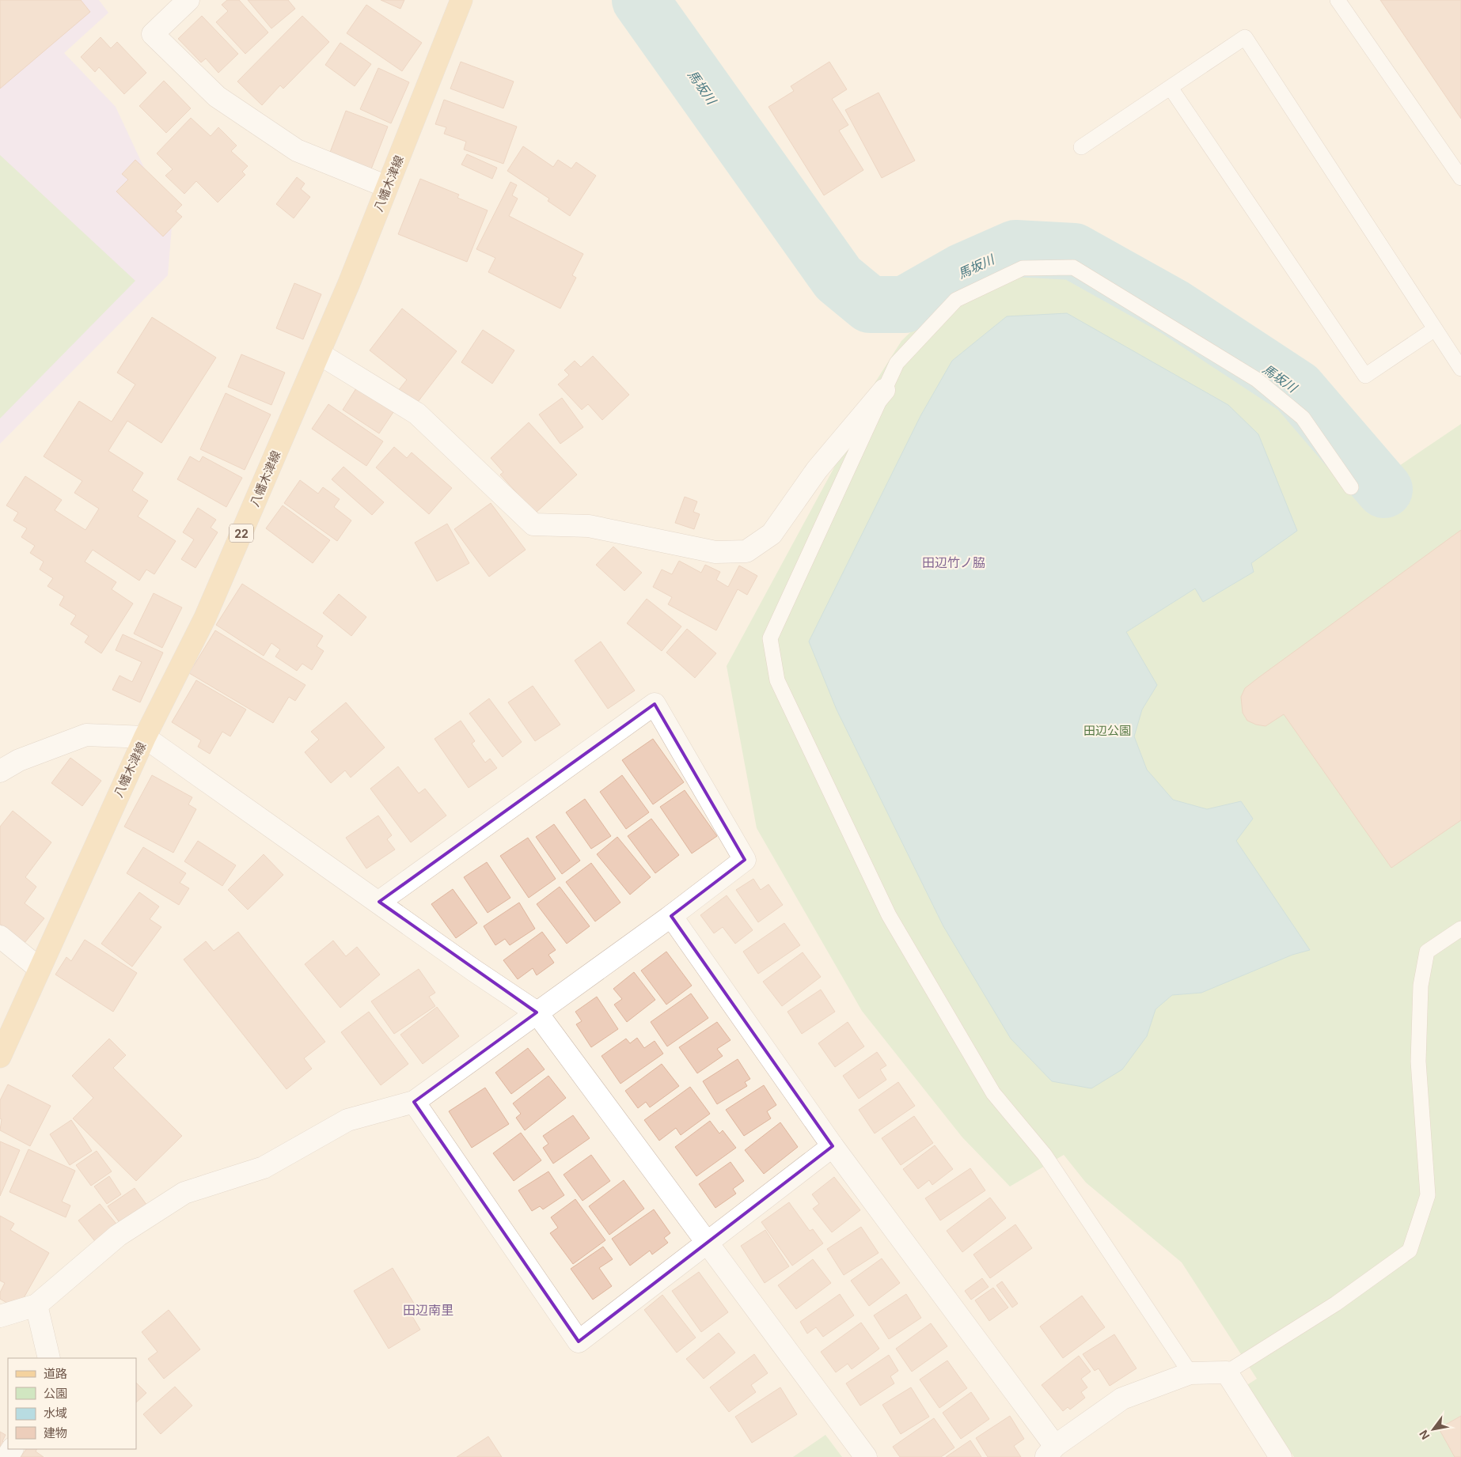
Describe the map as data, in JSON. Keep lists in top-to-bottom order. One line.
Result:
{"streets":{"main road":["八幡木津線","22"]},"districts":["田辺竹ノ脇","田辺南里"],"water":["馬坂川"],"parks":["田辺公園"],"legend":["道路","公園","水域","建物"],"north":"bottom left"}
